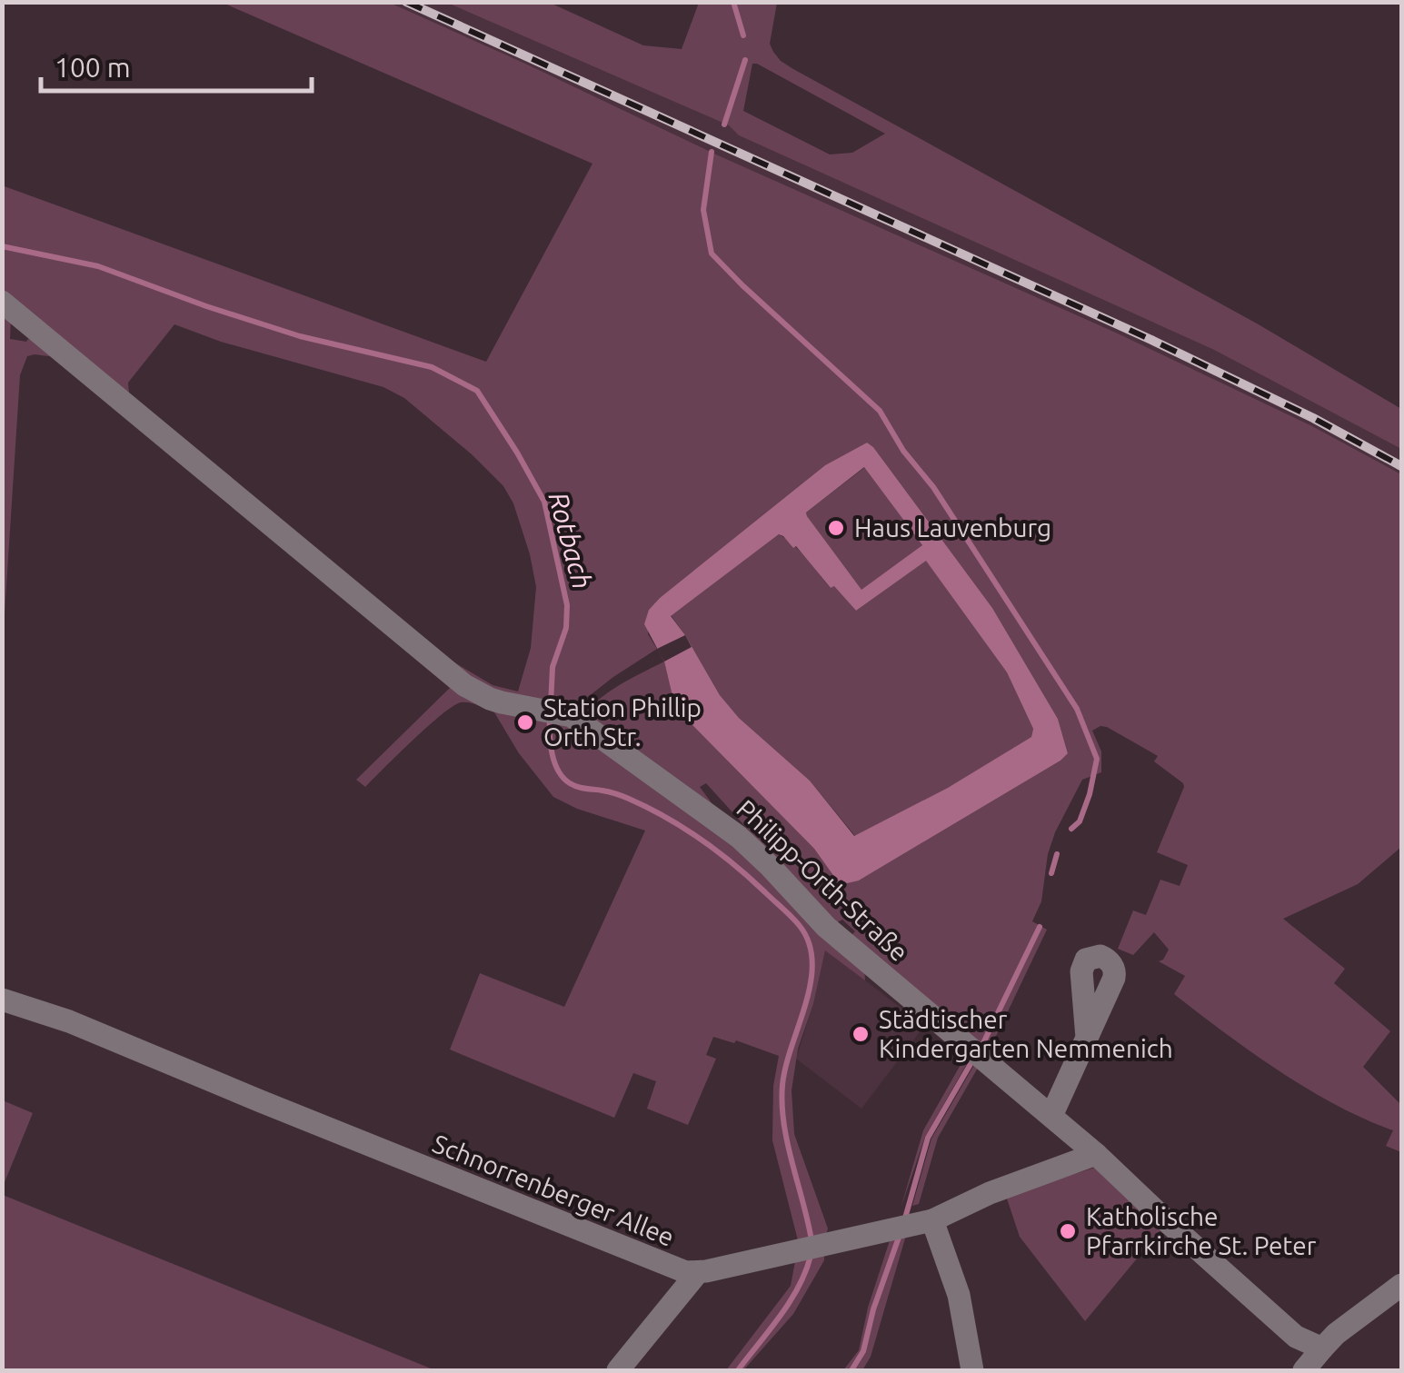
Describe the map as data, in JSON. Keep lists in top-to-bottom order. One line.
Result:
{"streets":{"street":["Philipp-Orth-Straße","Schnorrenberger Allee"]},"crossings":[["Philipp-Orth-Straße","Schnorrenberger Allee"]],"water":["Rotbach"],"places":["Haus Lauvenburg","Station Phillip Orth Str.","Städtischer Kindergarten Nemmenich","Katholische Pfarrkirche St. Peter"],"scale_bar":"100 m"}
